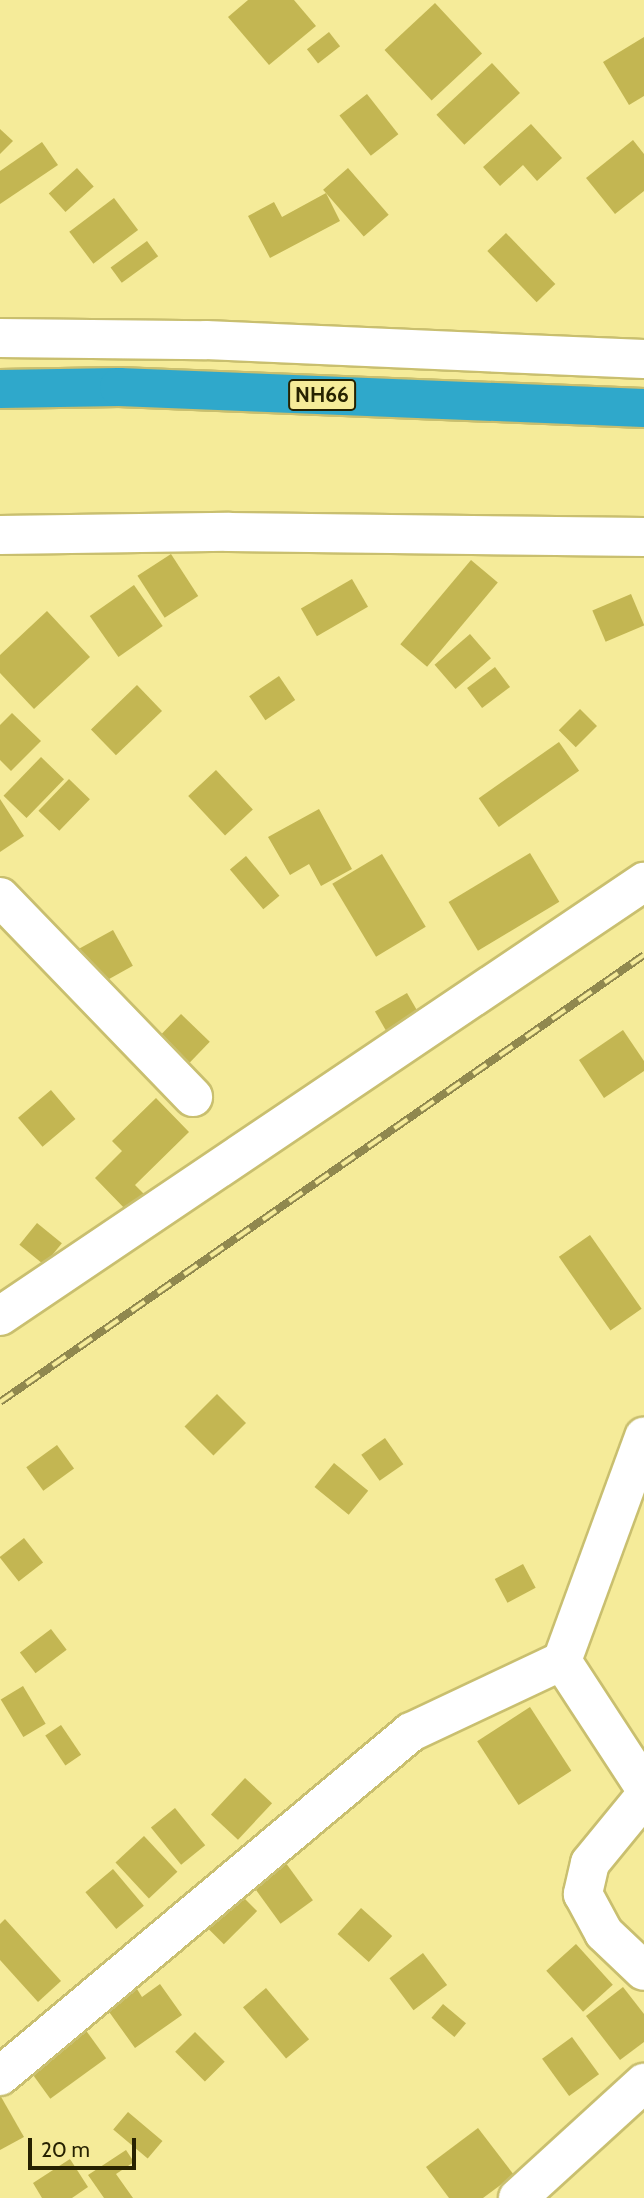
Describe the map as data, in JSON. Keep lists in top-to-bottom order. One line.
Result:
{"streets":{"highway":["NH66"]},"scale_bar":"20 m"}
